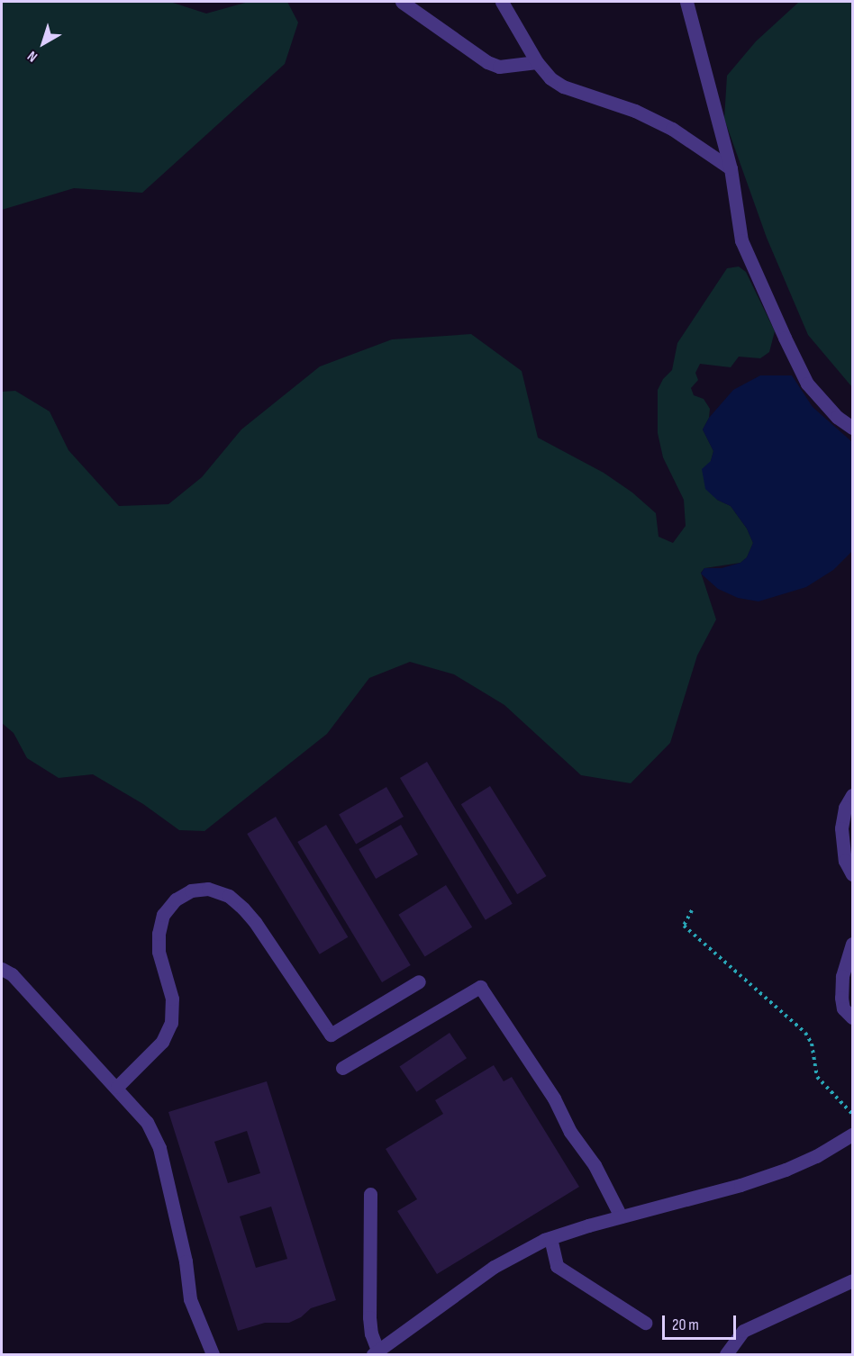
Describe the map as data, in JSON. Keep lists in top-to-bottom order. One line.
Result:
{"scale_bar":"20 m","north":"bottom left"}
